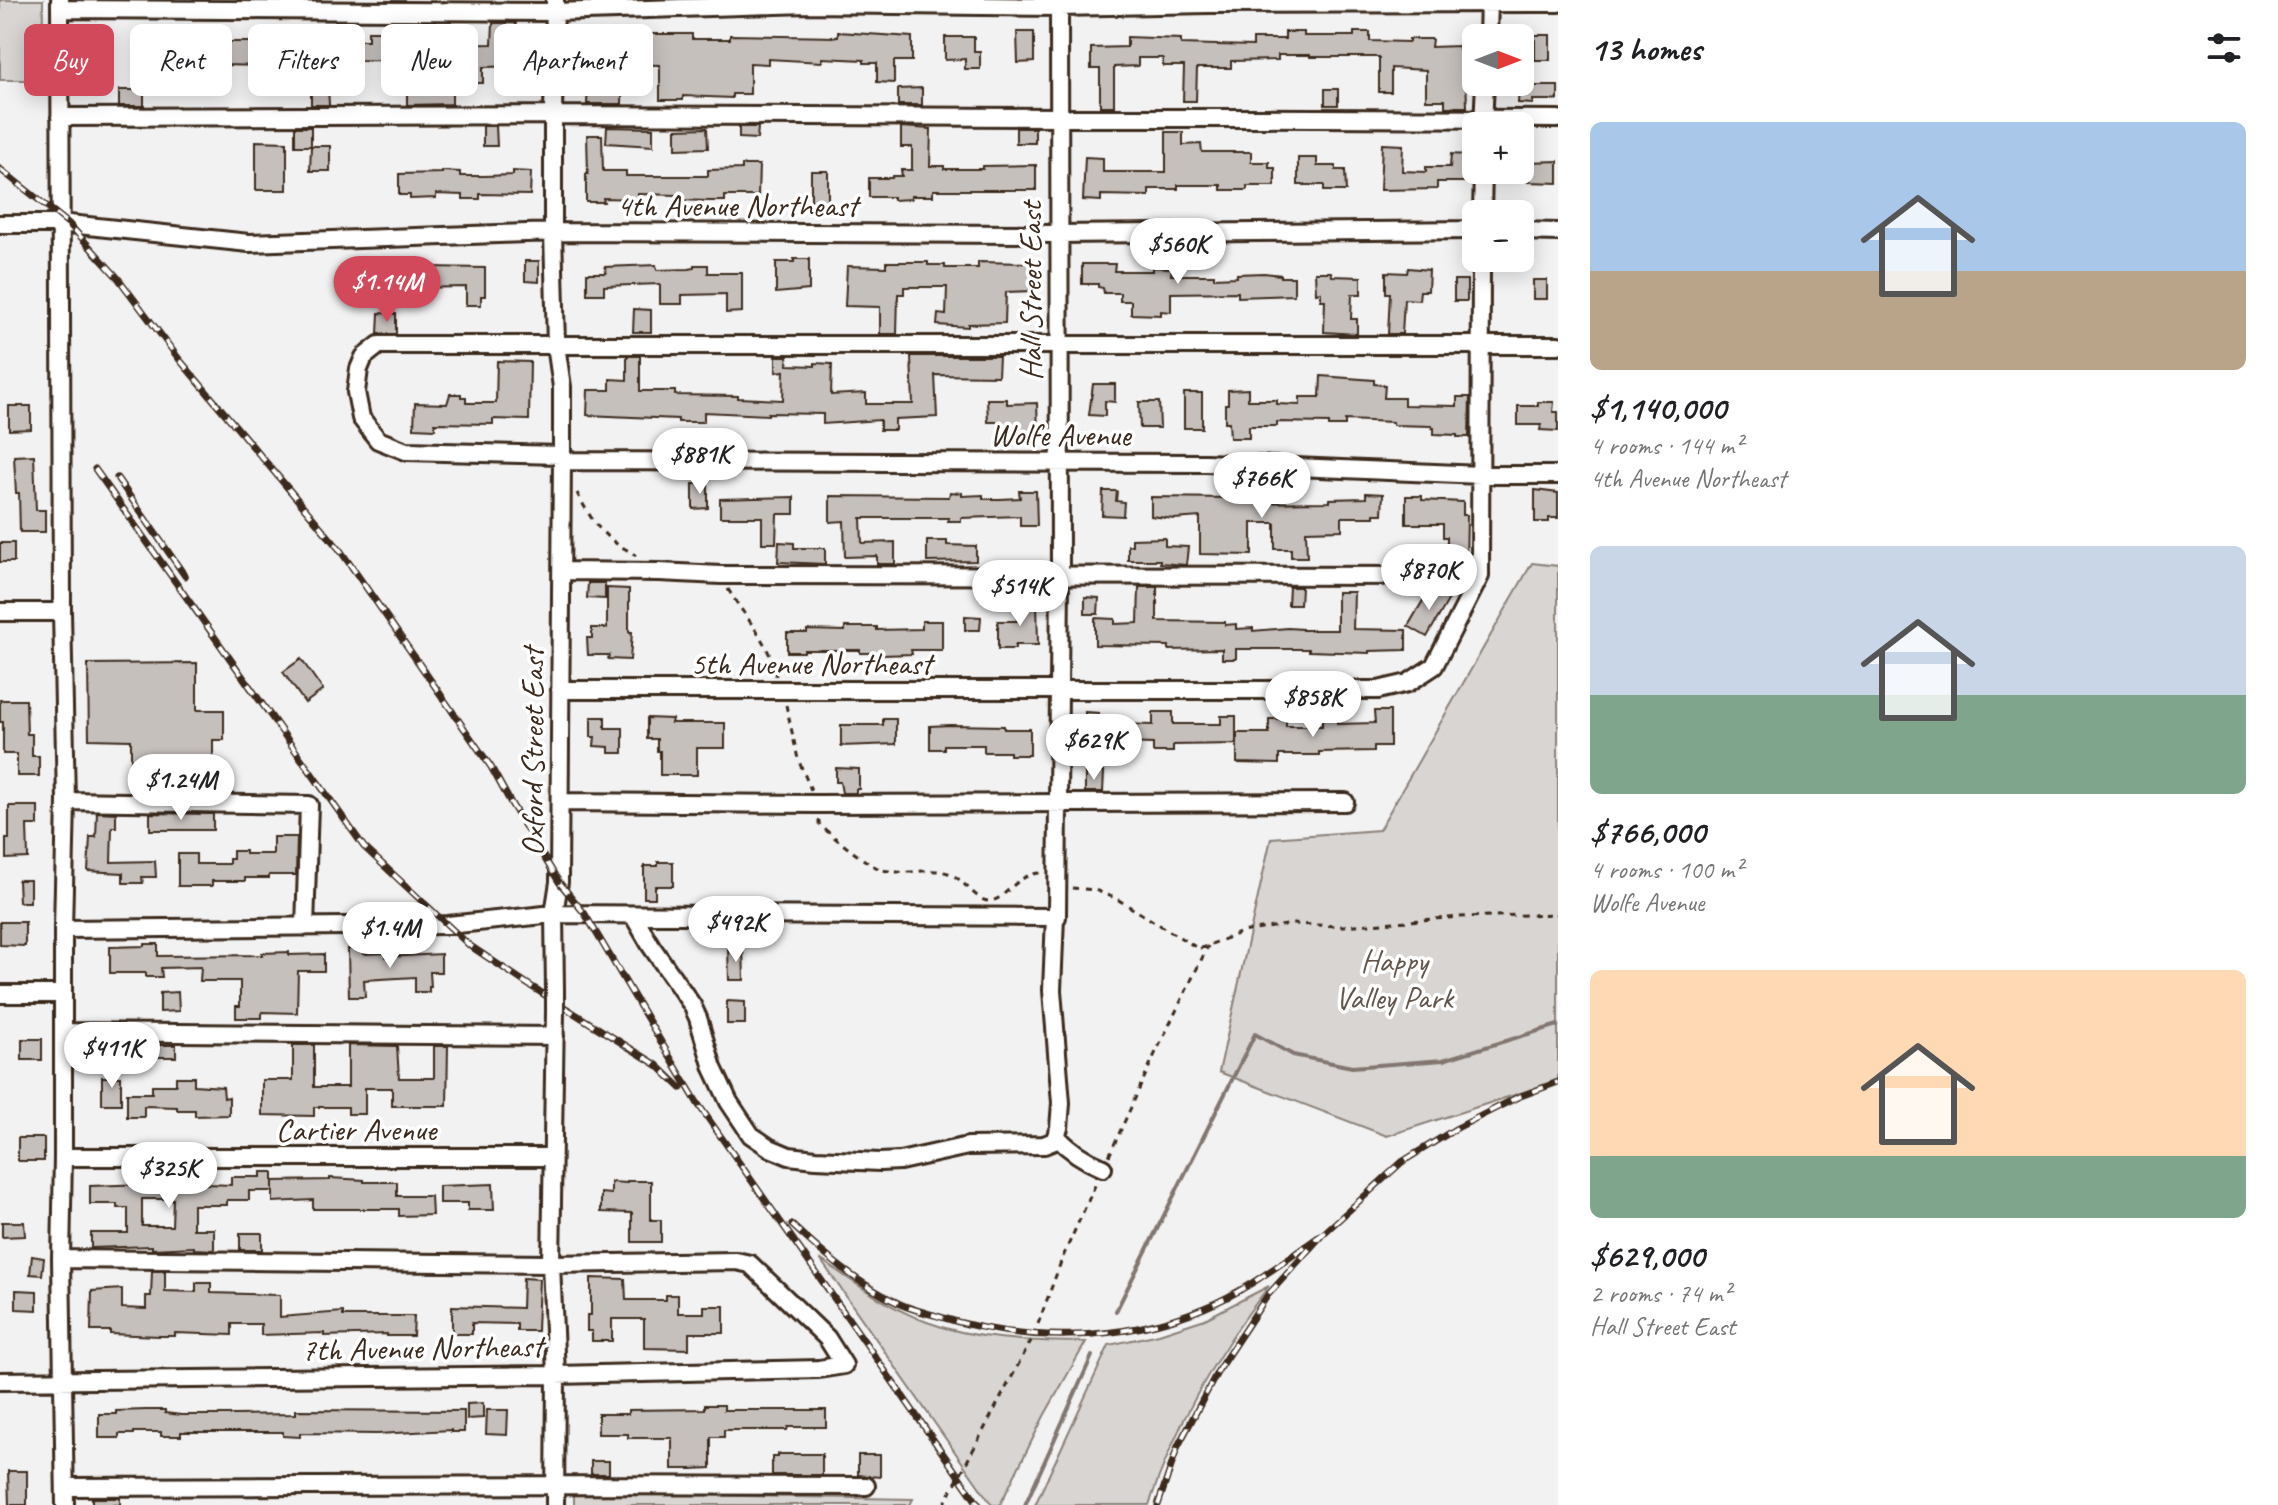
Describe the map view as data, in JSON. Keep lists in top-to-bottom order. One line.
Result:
{"streets":{"street":["4th Avenue Northeast","Hall Street East","Wolfe Avenue","5th Avenue Northeast","Oxford Street East","Cartier Avenue","7th Avenue Northeast"]},"crossings":[["4th Avenue Northeast","Hall Street East"],["4th Avenue Northeast","Oxford Street East"],["Hall Street East","Wolfe Avenue"],["Hall Street East","5th Avenue Northeast"],["Wolfe Avenue","Oxford Street East"],["5th Avenue Northeast","Oxford Street East"],["Oxford Street East","Cartier Avenue"],["Oxford Street East","7th Avenue Northeast"]],"parks":["Happy Valley Park"],"north":"right","page":{"heading":"13 homes","map_buttons":["+","−"],"chip":["Buy","Rent","Filters","New","Apartment"],"list":[{"name":"$1,140,000","note":"4 rooms · 144 m² · 4th Avenue Northeast"},{"name":"$766,000","note":"4 rooms · 100 m² · Wolfe Avenue"},{"name":"$629,000","note":"2 rooms · 74 m² · Hall Street East"}],"price":["$560K","$1.14M","$881K","$766K","$870K","$514K","$858K","$629K","$1.24M","$492K","$1.4M","$411K","$325K"]}}
